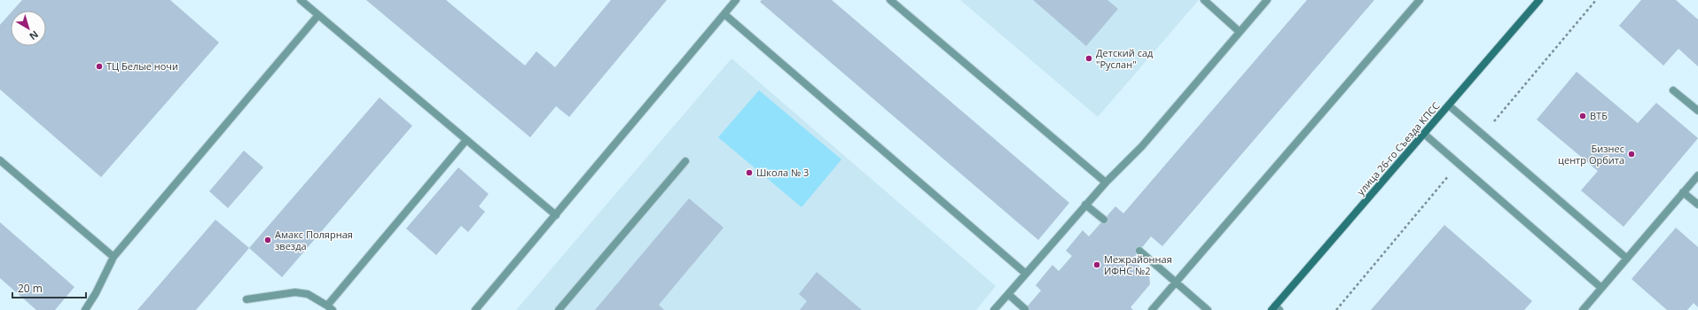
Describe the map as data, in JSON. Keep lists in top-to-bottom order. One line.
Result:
{"streets":{"main road":["улица 26-го Съезда КПСС"]},"places":["Детский сад \"Руслан\"","ТЦ Белые ночи","ВТБ","Бизнес центр Орбита","Школа № 3","Амакс Полярная звезда","Межрайонная ИФНС №2"],"scale_bar":"20 m","north":"bottom right"}
